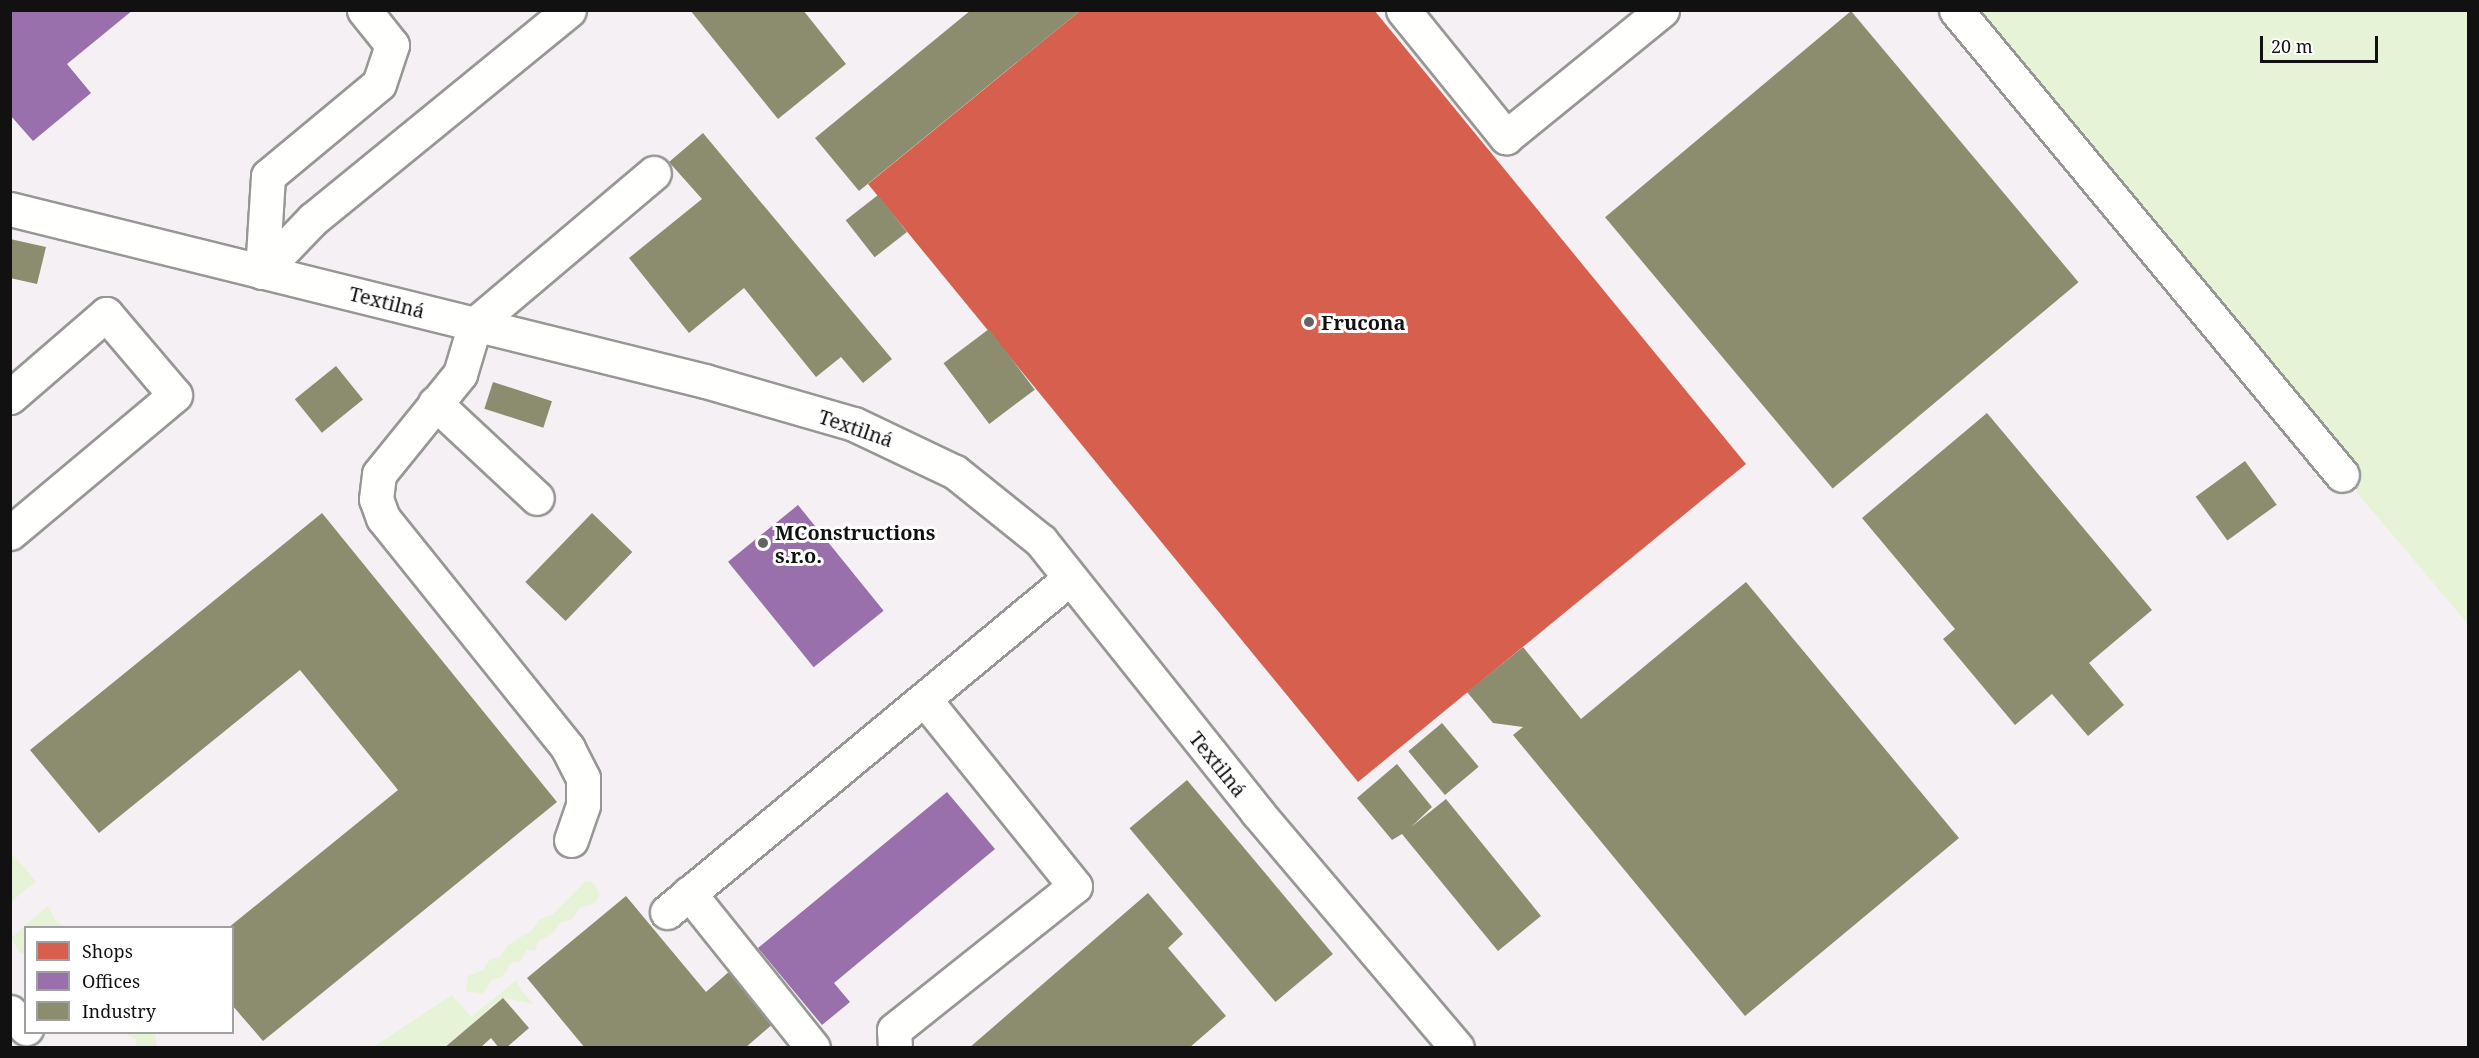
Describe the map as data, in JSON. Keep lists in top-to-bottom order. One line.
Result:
{"streets":{"lane":["Textilná"]},"places":["Frucona","MConstructions s.r.o."],"legend":["Shops","Offices","Industry"],"scale_bar":"20 m"}
